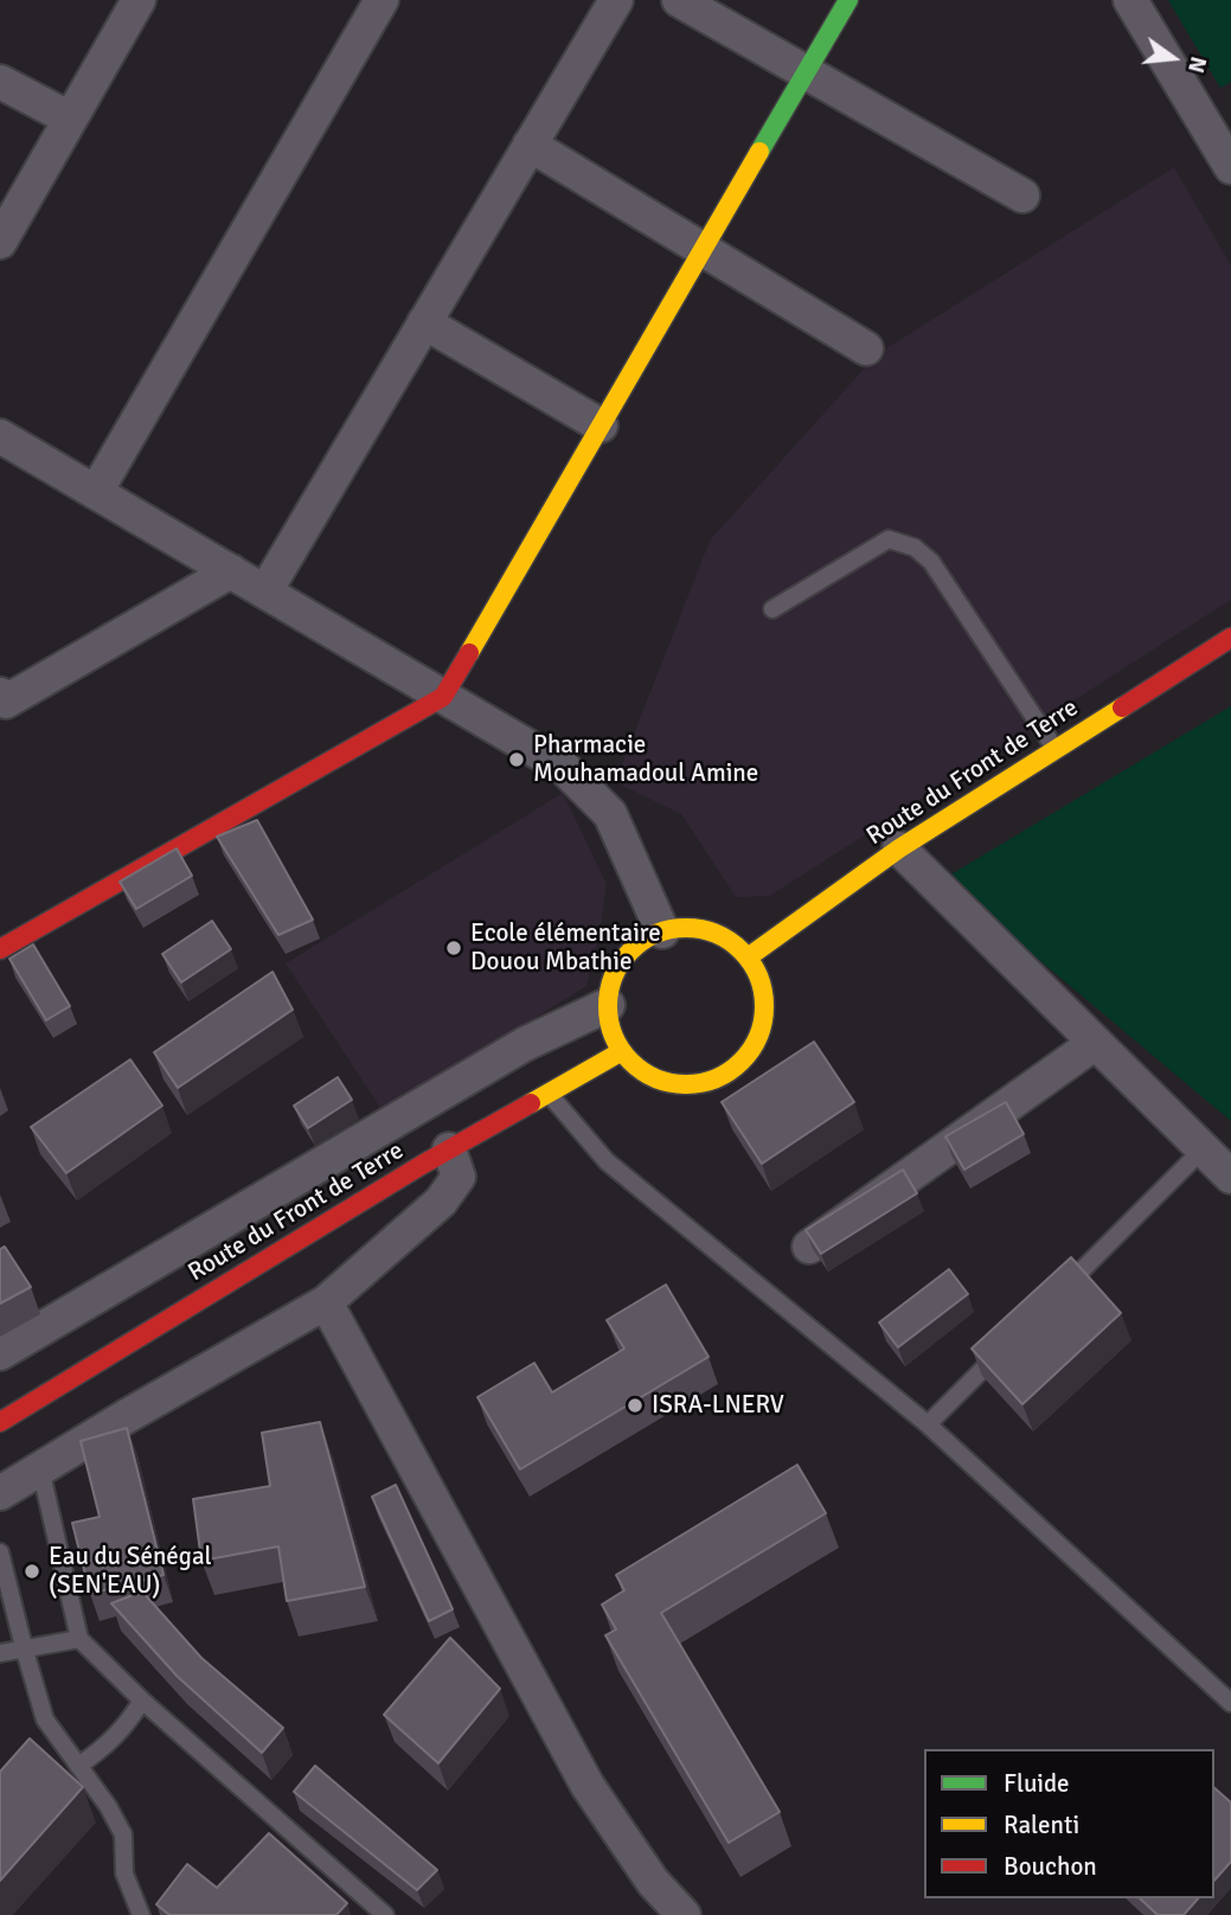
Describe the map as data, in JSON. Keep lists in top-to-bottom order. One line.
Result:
{"streets":{"main road":["Route du Front de Terre"]},"places":["Pharmacie Mouhamadoul Amine","Ecole élémentaire Douou Mbathie","ISRA-LNERV","Eau du Sénégal (SEN'EAU)"],"legend":["Fluide","Ralenti","Bouchon"],"north":"right"}
